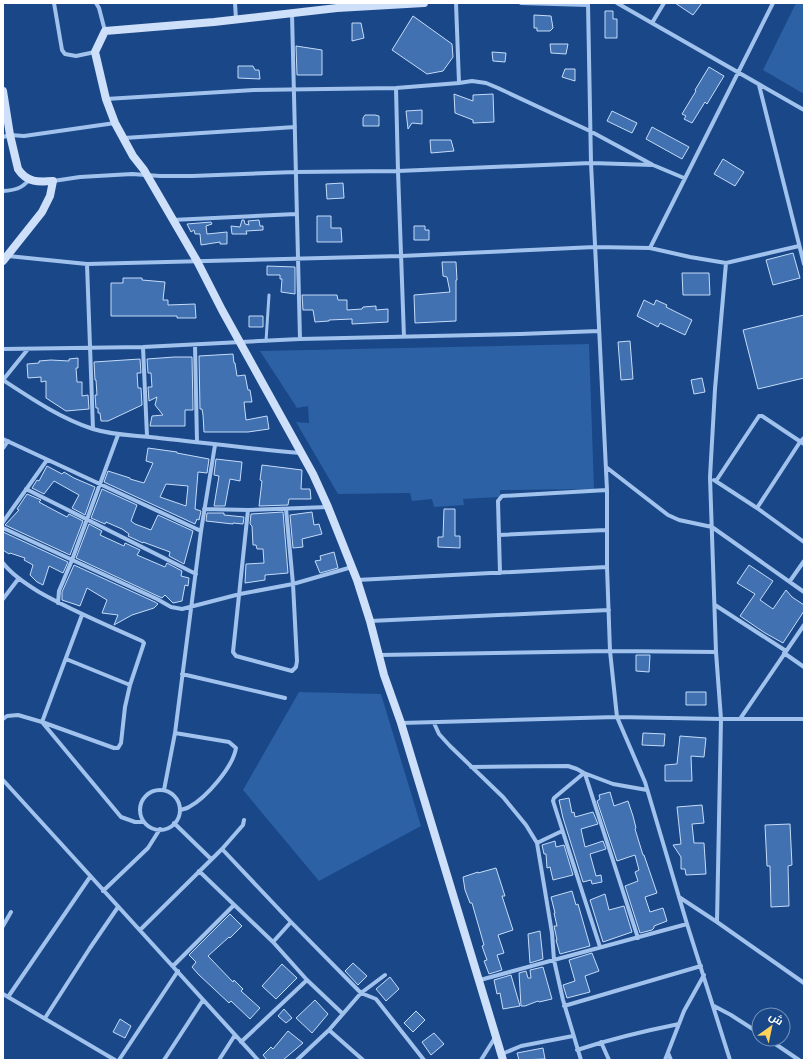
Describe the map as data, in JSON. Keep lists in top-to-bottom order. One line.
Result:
{"north":"top right"}
